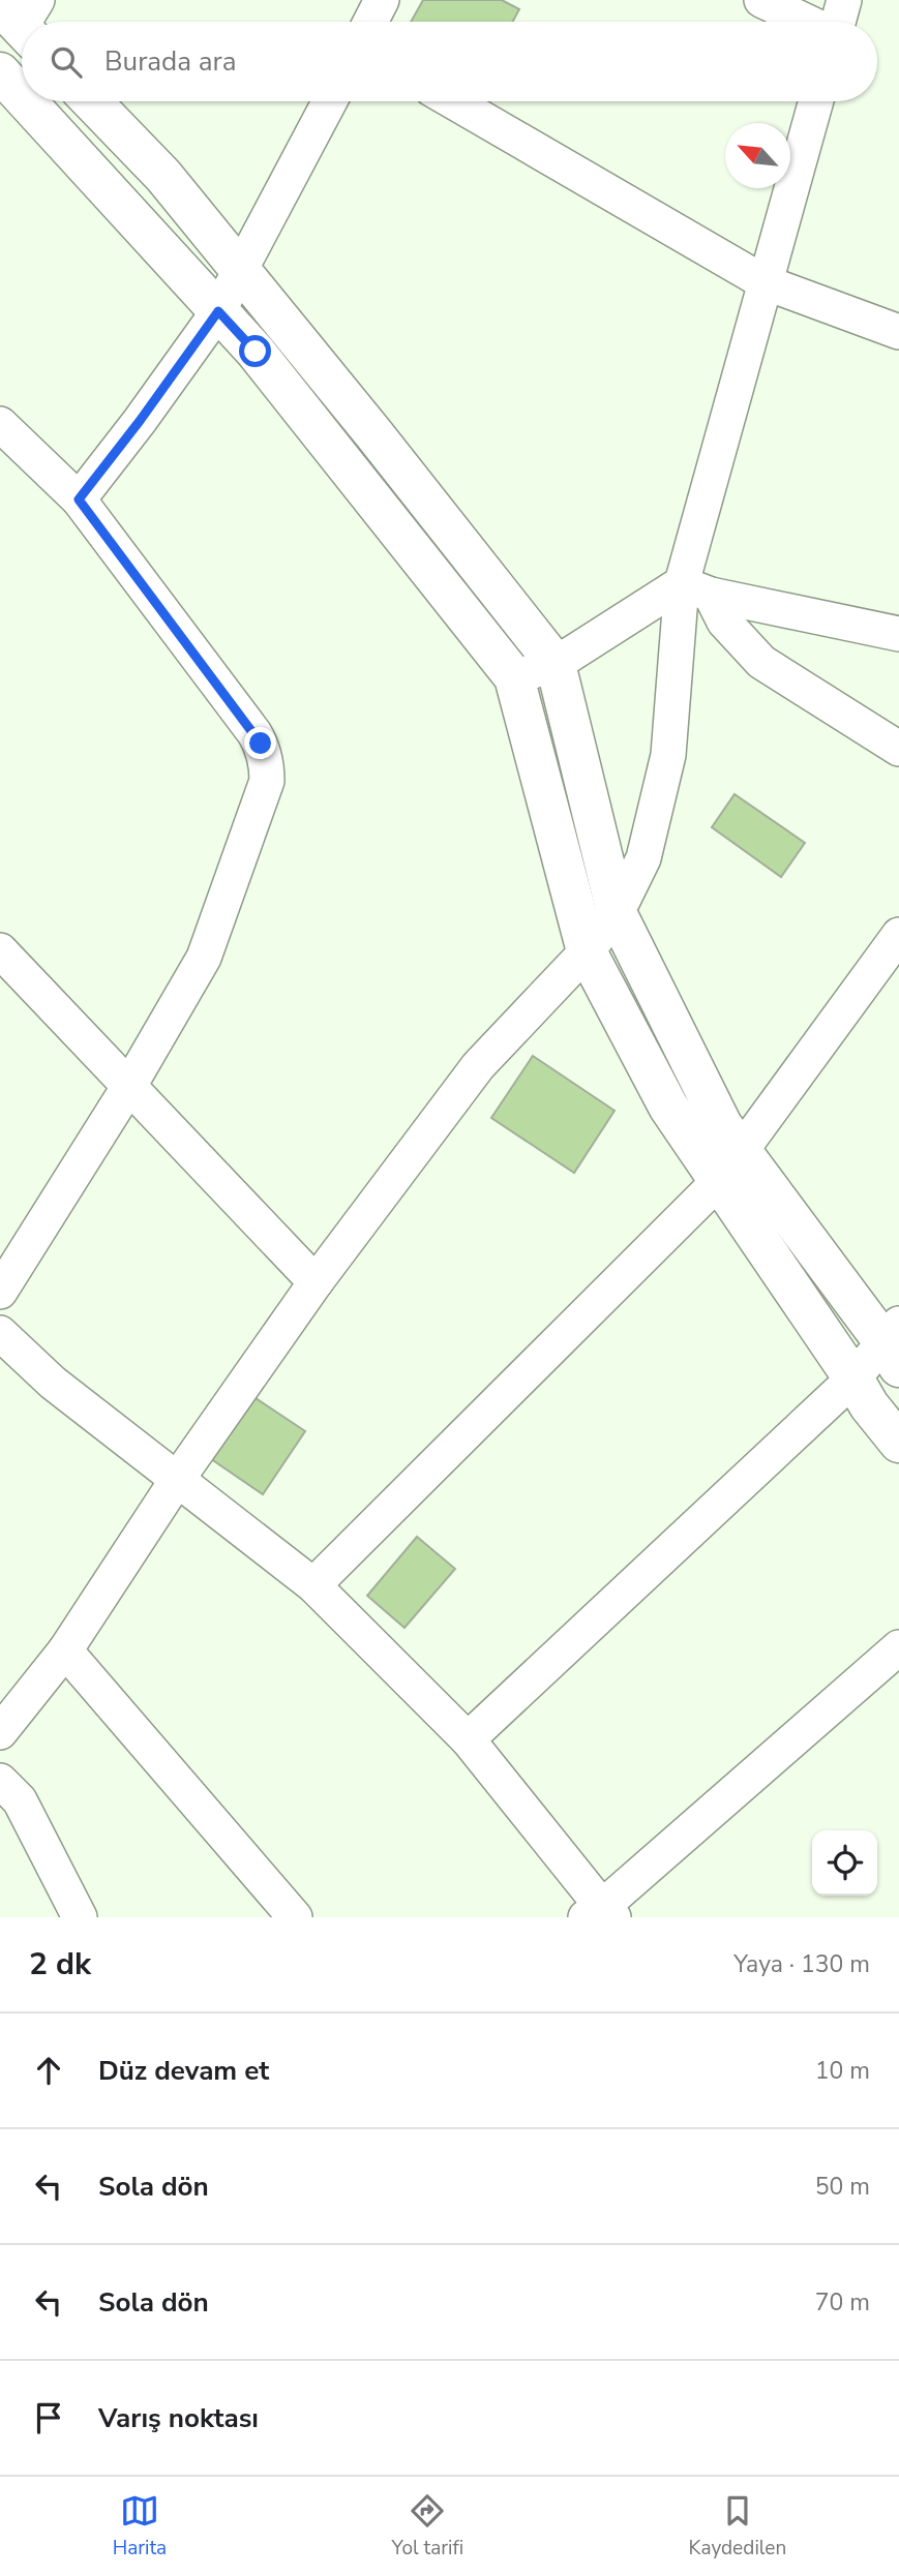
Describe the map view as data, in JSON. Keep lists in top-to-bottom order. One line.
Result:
{"north":"top left","page":{"search":"Burada ara","heading":["2 dk","Yaya · 130 m"],"list":[["Düz devam et","10 m"],["Sola dön","50 m"],["Sola dön","70 m"],"Varış noktası"],"nav":["Harita","Yol tarifi","Kaydedilen"]}}
